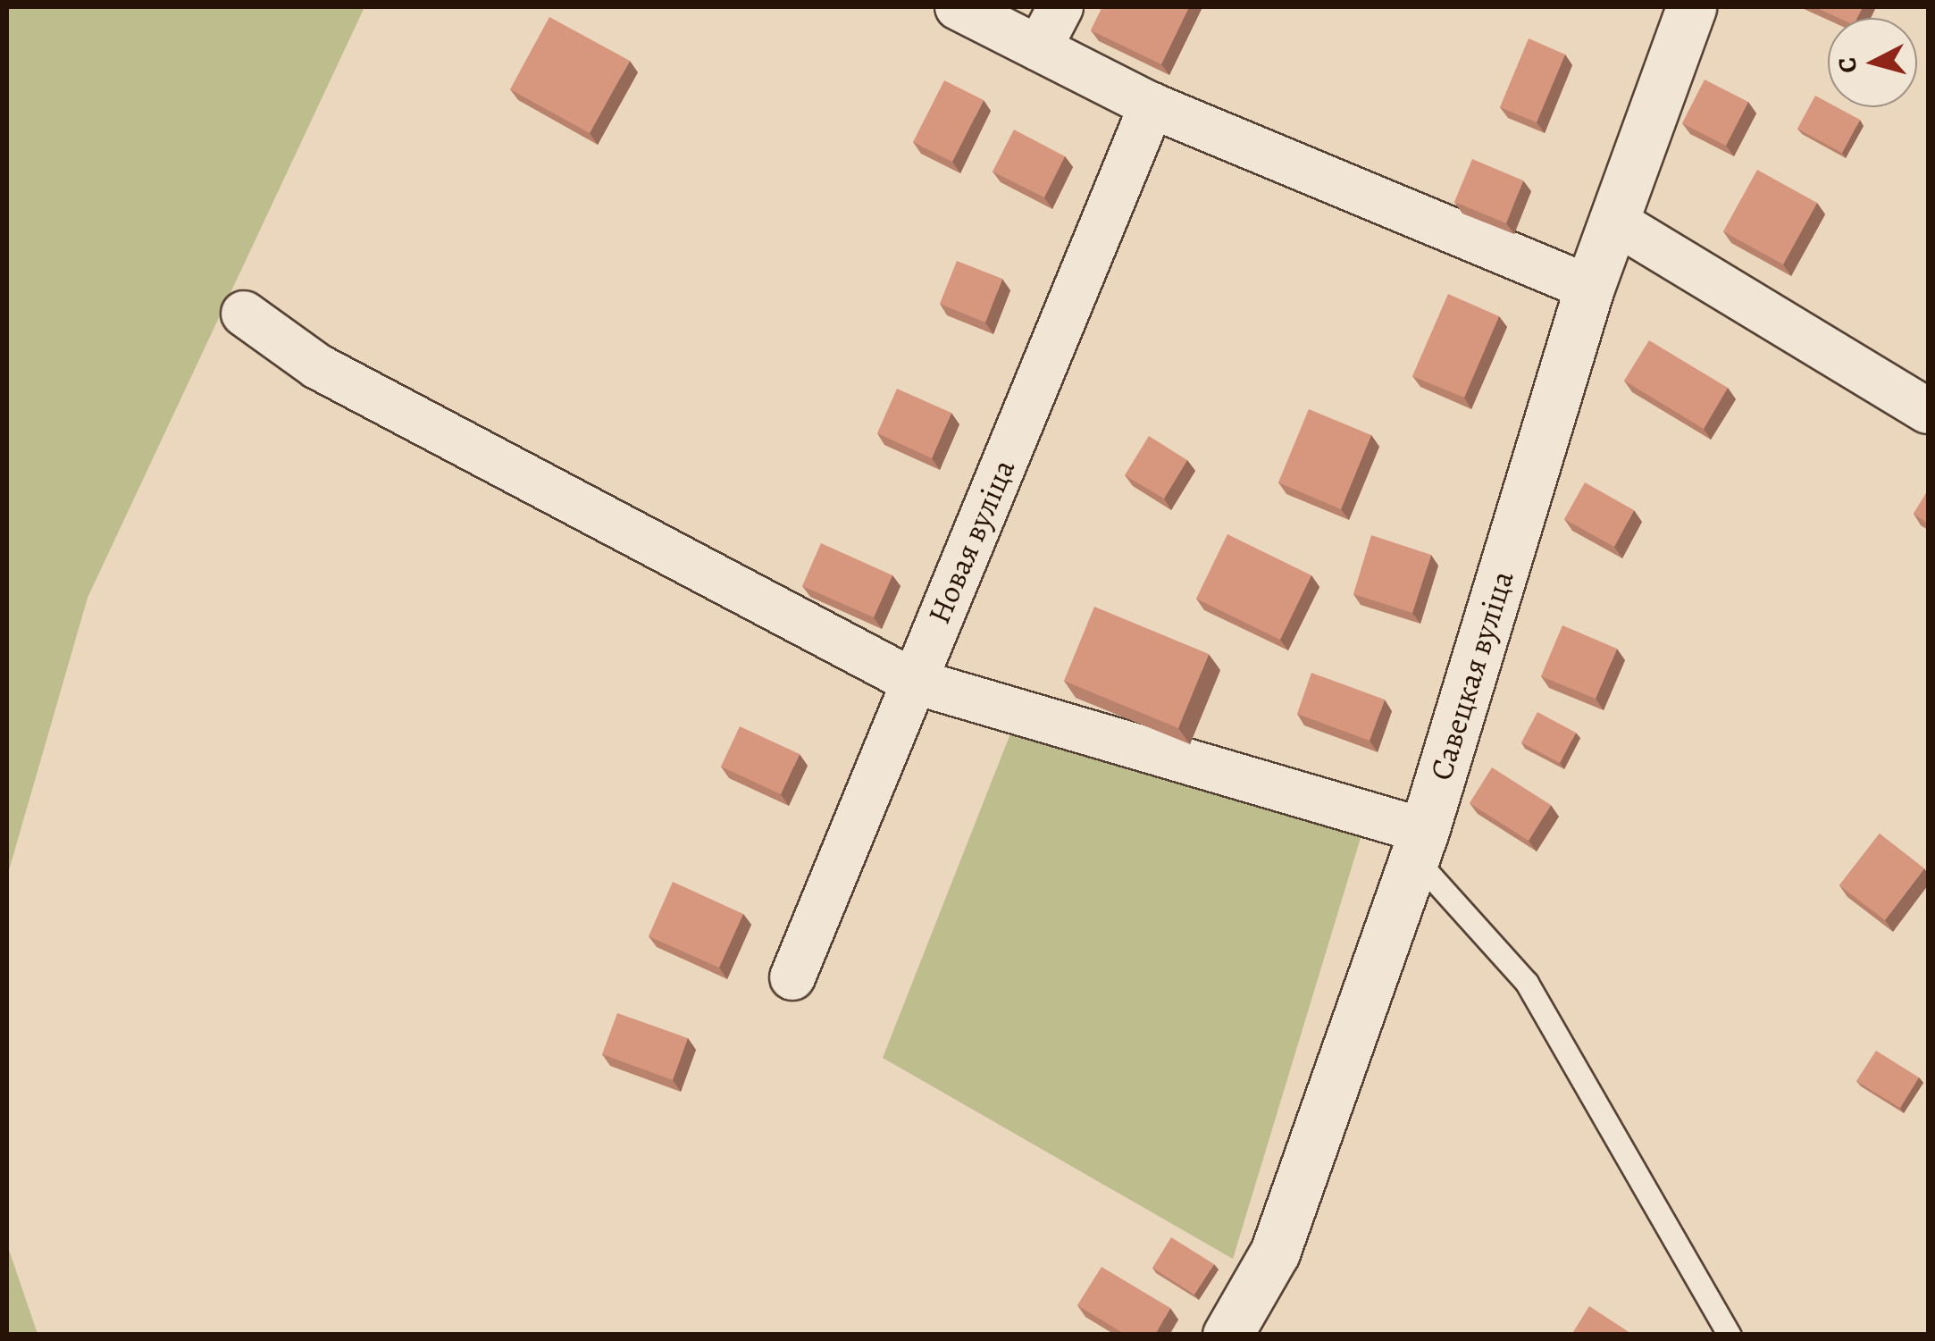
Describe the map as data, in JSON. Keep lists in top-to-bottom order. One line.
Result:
{"streets":{"main road":["Савецкая вуліца"],"street":["Новая вуліца"]},"north":"left"}
